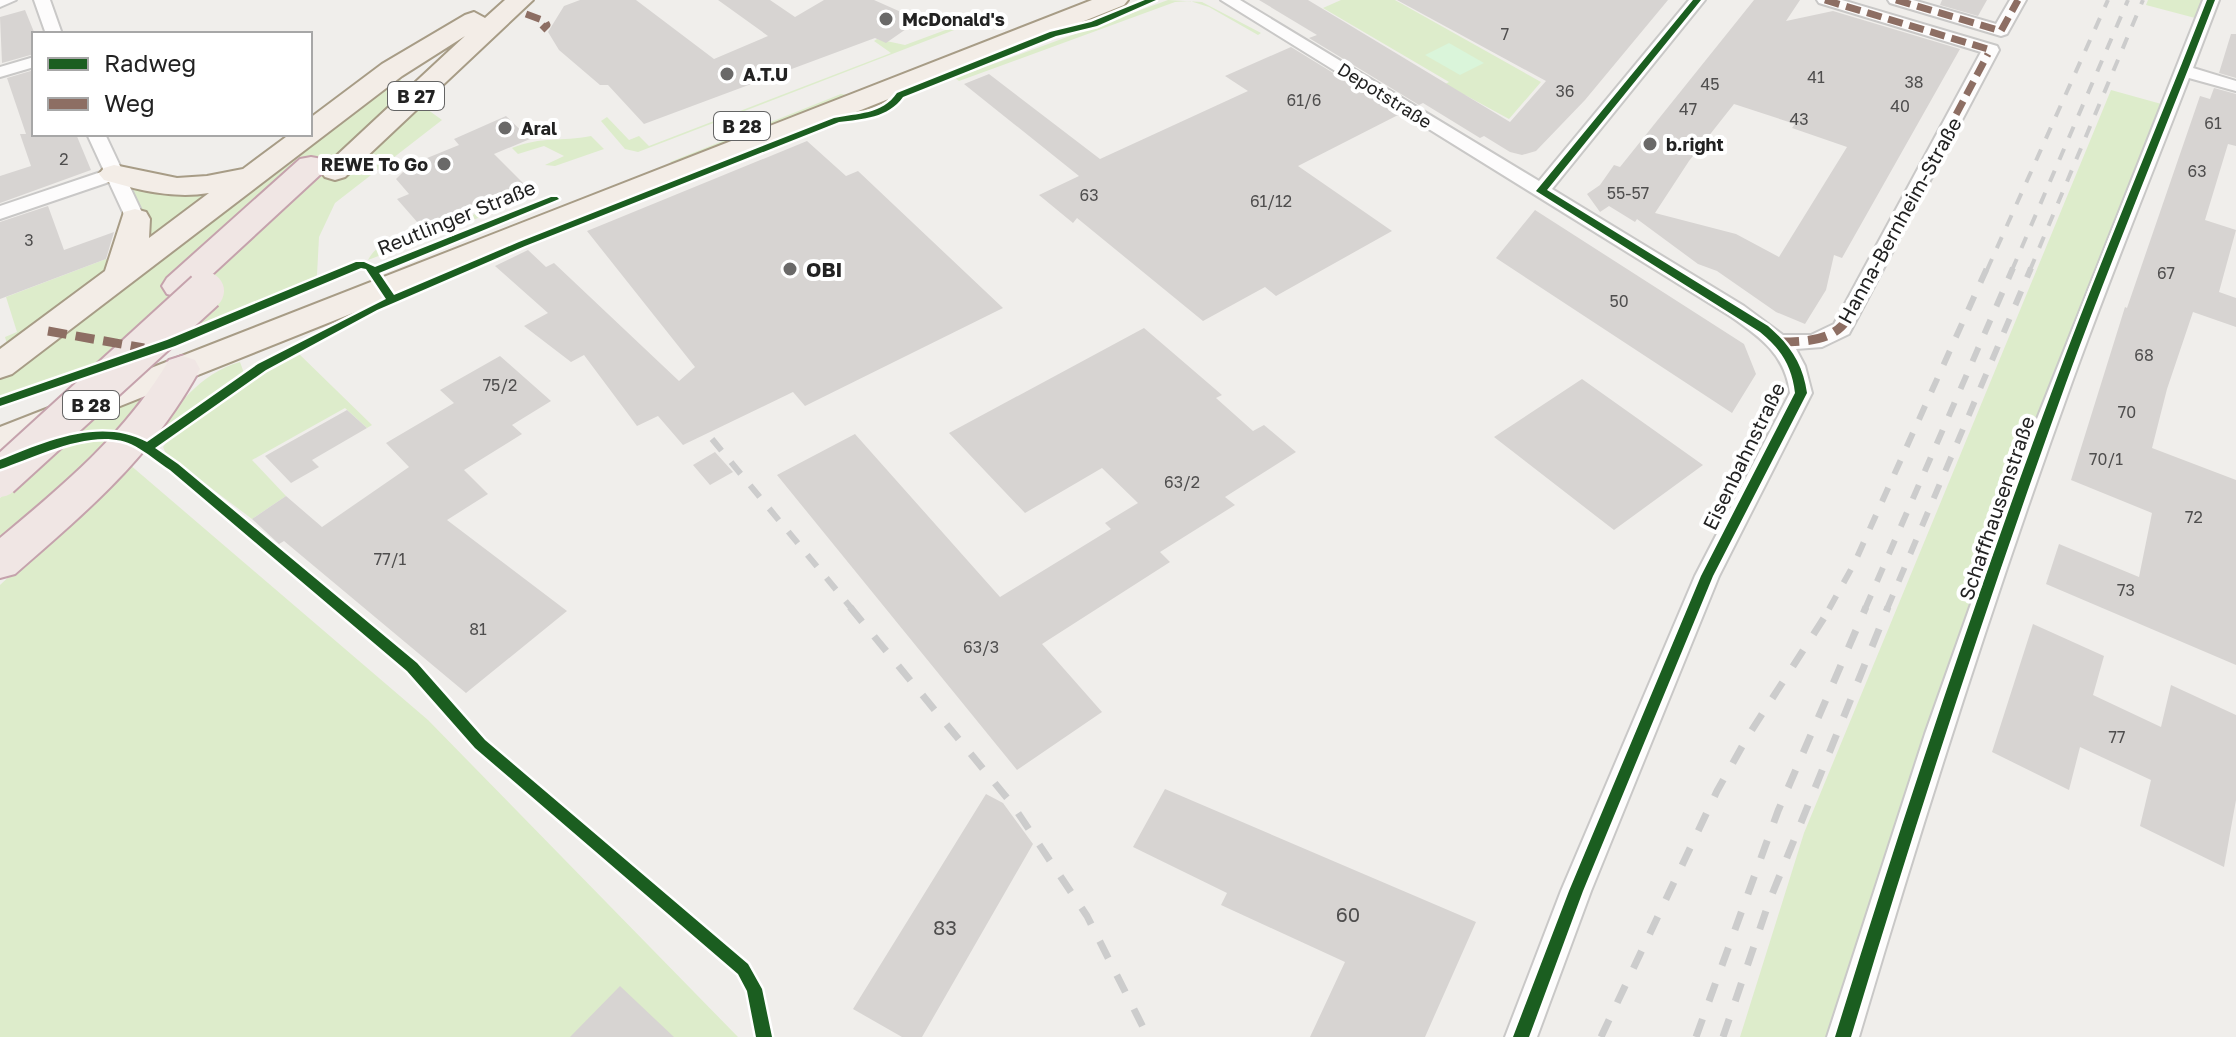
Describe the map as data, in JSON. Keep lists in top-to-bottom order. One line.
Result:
{"streets":{"highway":["B 27"],"main road":["B 28","Reutlinger Straße"],"street":["Depotstraße","Hanna-Bernheim-Straße","Eisenbahnstraße","Schaffhausenstraße"]},"crossings":[["Depotstraße","Eisenbahnstraße"],["B 27","Reutlinger Straße"],["Hanna-Bernheim-Straße","Eisenbahnstraße"]],"places":["McDonald's","A.T.U","Aral","b.right","REWE To Go","OBI"],"house_numbers":["7","41","38","45","36","61/6","40","47","43","61","2","63","55-57","63","61/12","3","67","50","68","75/2","70","70/1","63/2","72","77/1","73","81","63/3","77","60","83"],"legend":["Radweg","Weg"]}
